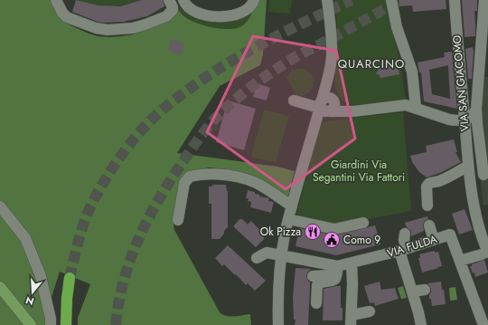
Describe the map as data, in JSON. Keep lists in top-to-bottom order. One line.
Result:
{"streets":{"street":["VIA SAN GIACOMO","VIA FULDA"]},"districts":["QUARCINO"],"parks":["Giardini Via Segantini Via Fattori"],"places":{"restaurant":["Ok Pizza"],"public building":["Como 9"]},"north":"bottom"}
